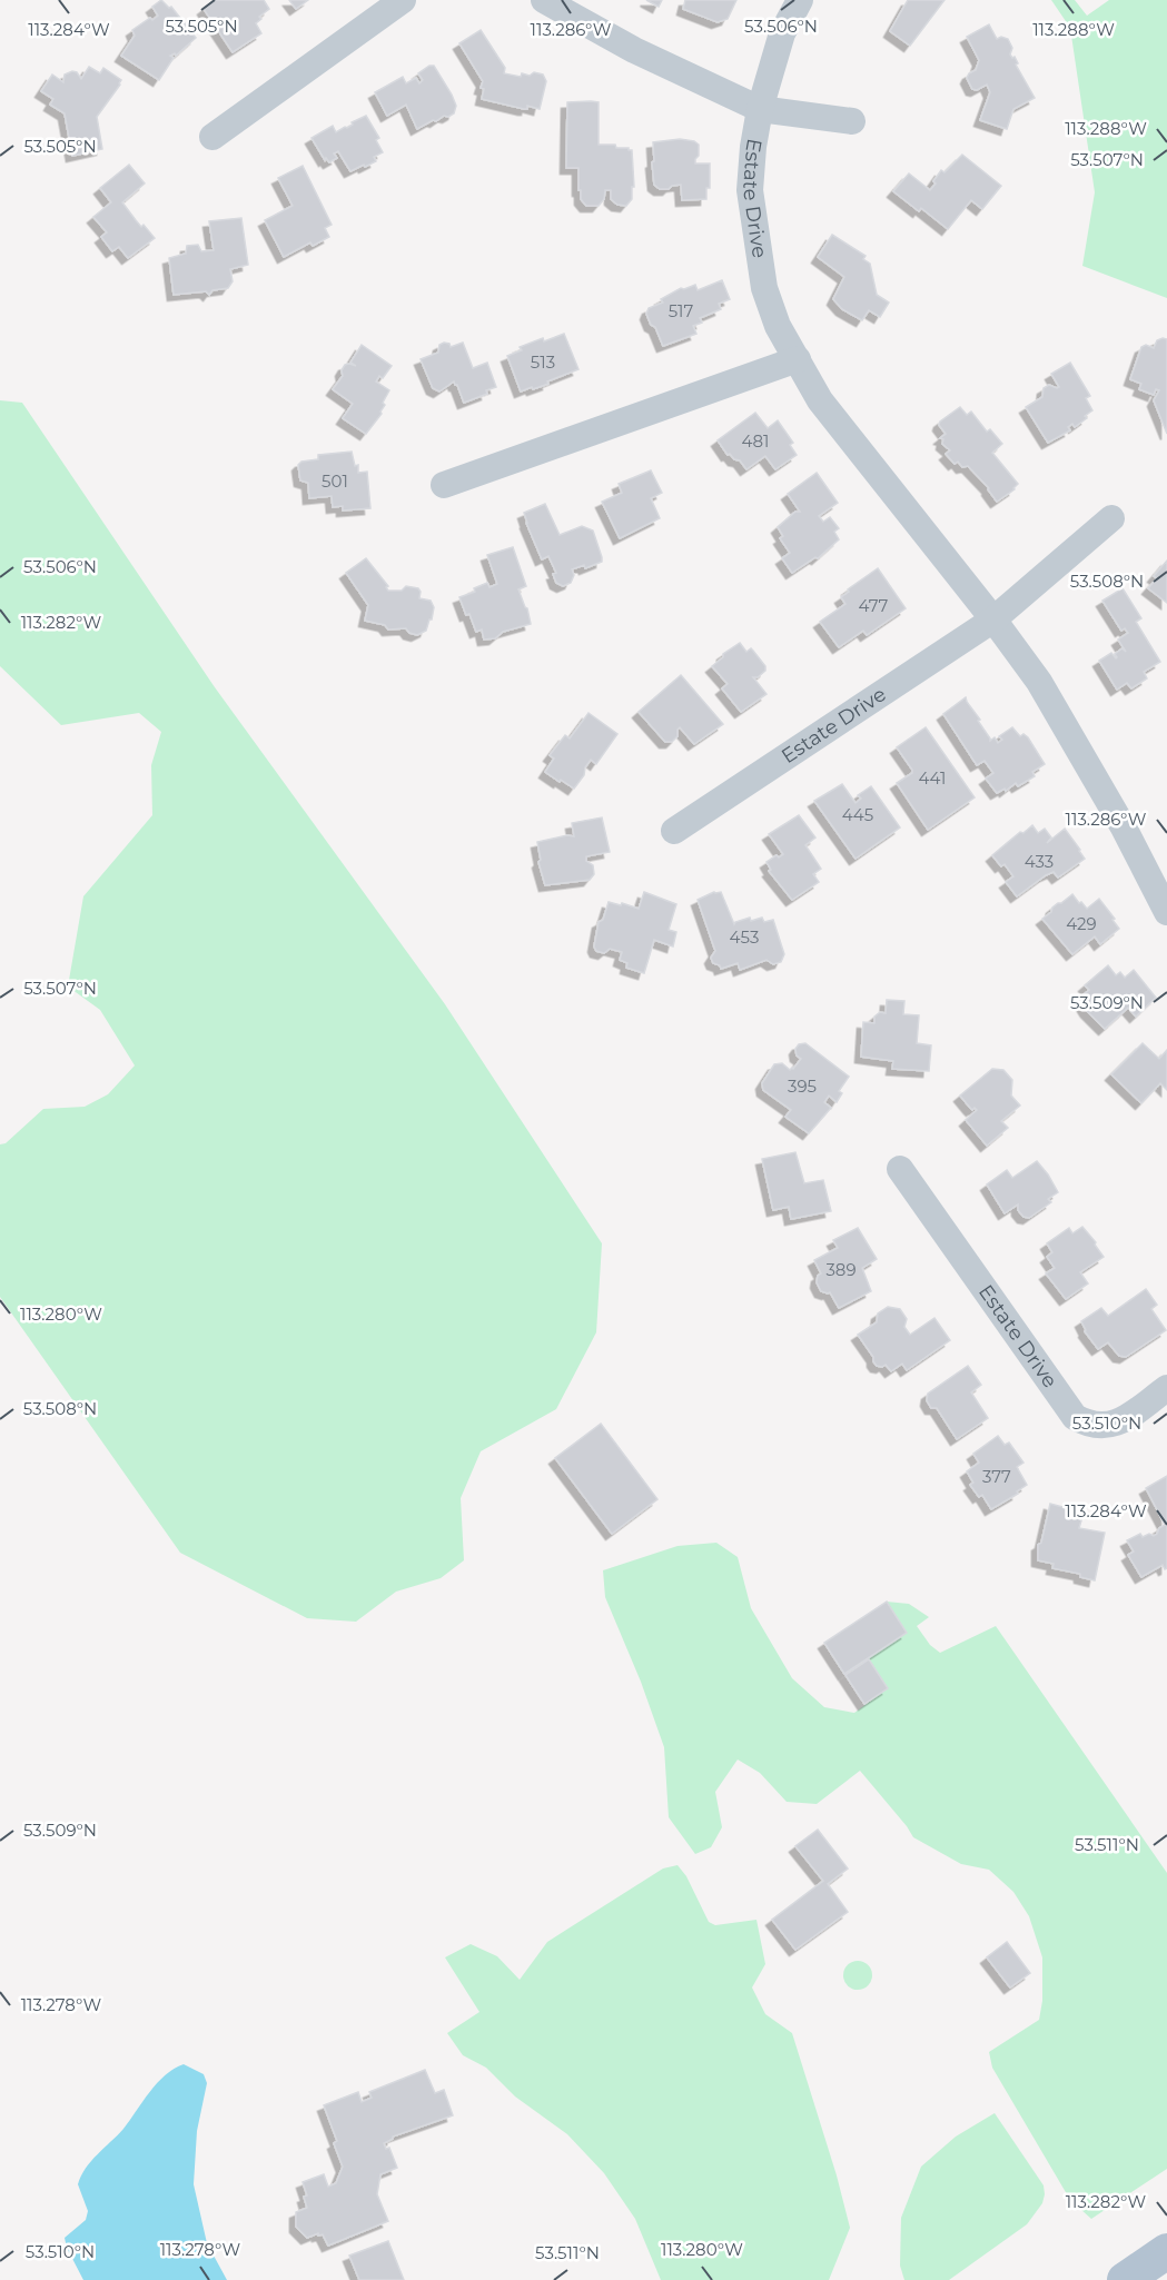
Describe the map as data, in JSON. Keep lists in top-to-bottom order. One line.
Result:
{"streets":{"street":["Estate Drive"]},"house_numbers":["517","513","481","501","477","441","445","433","429","453","395","389","377"],"coordinates":["53.505°N","53.506°N","113.284°W","113.286°W","113.288°W","53.507°N","53.508°N","113.282°W","53.509°N","113.280°W","53.510°N","53.511°N","113.278°W"]}
